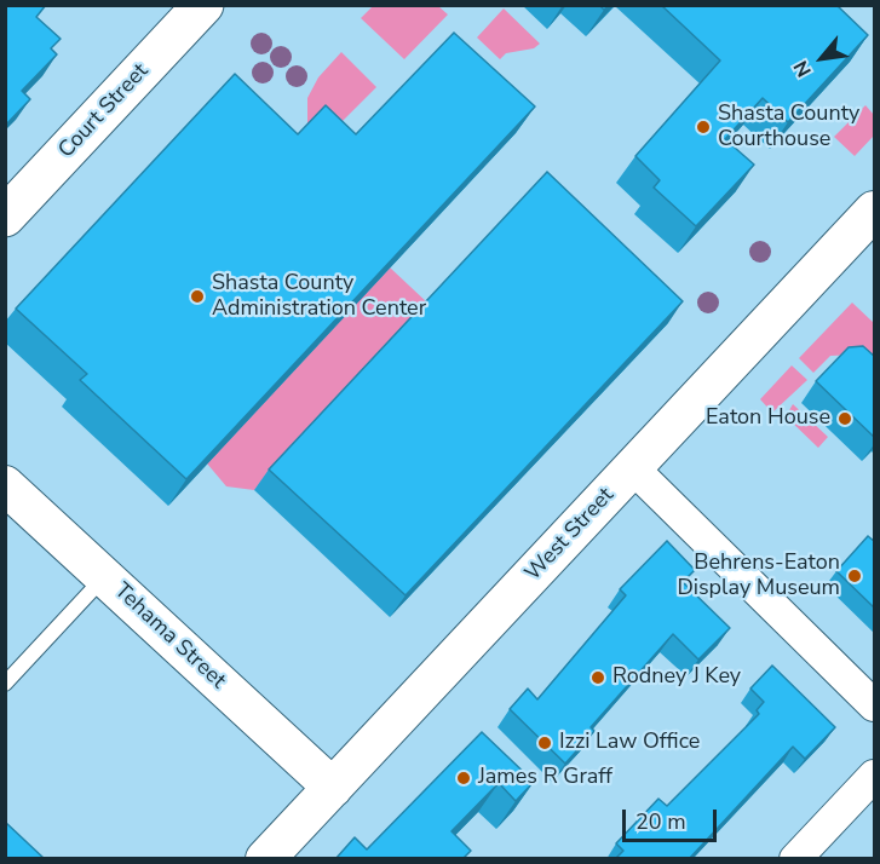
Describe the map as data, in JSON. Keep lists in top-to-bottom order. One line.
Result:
{"streets":{"main road":["Court Street"],"street":["West Street","Tehama Street"]},"crossings":[["West Street","Tehama Street"]],"places":["Shasta County Courthouse","Shasta County Administration Center","Eaton House","Behrens-Eaton Display Museum","Rodney J Key","Izzi Law Office","James R Graff"],"scale_bar":"20 m","north":"bottom left"}
